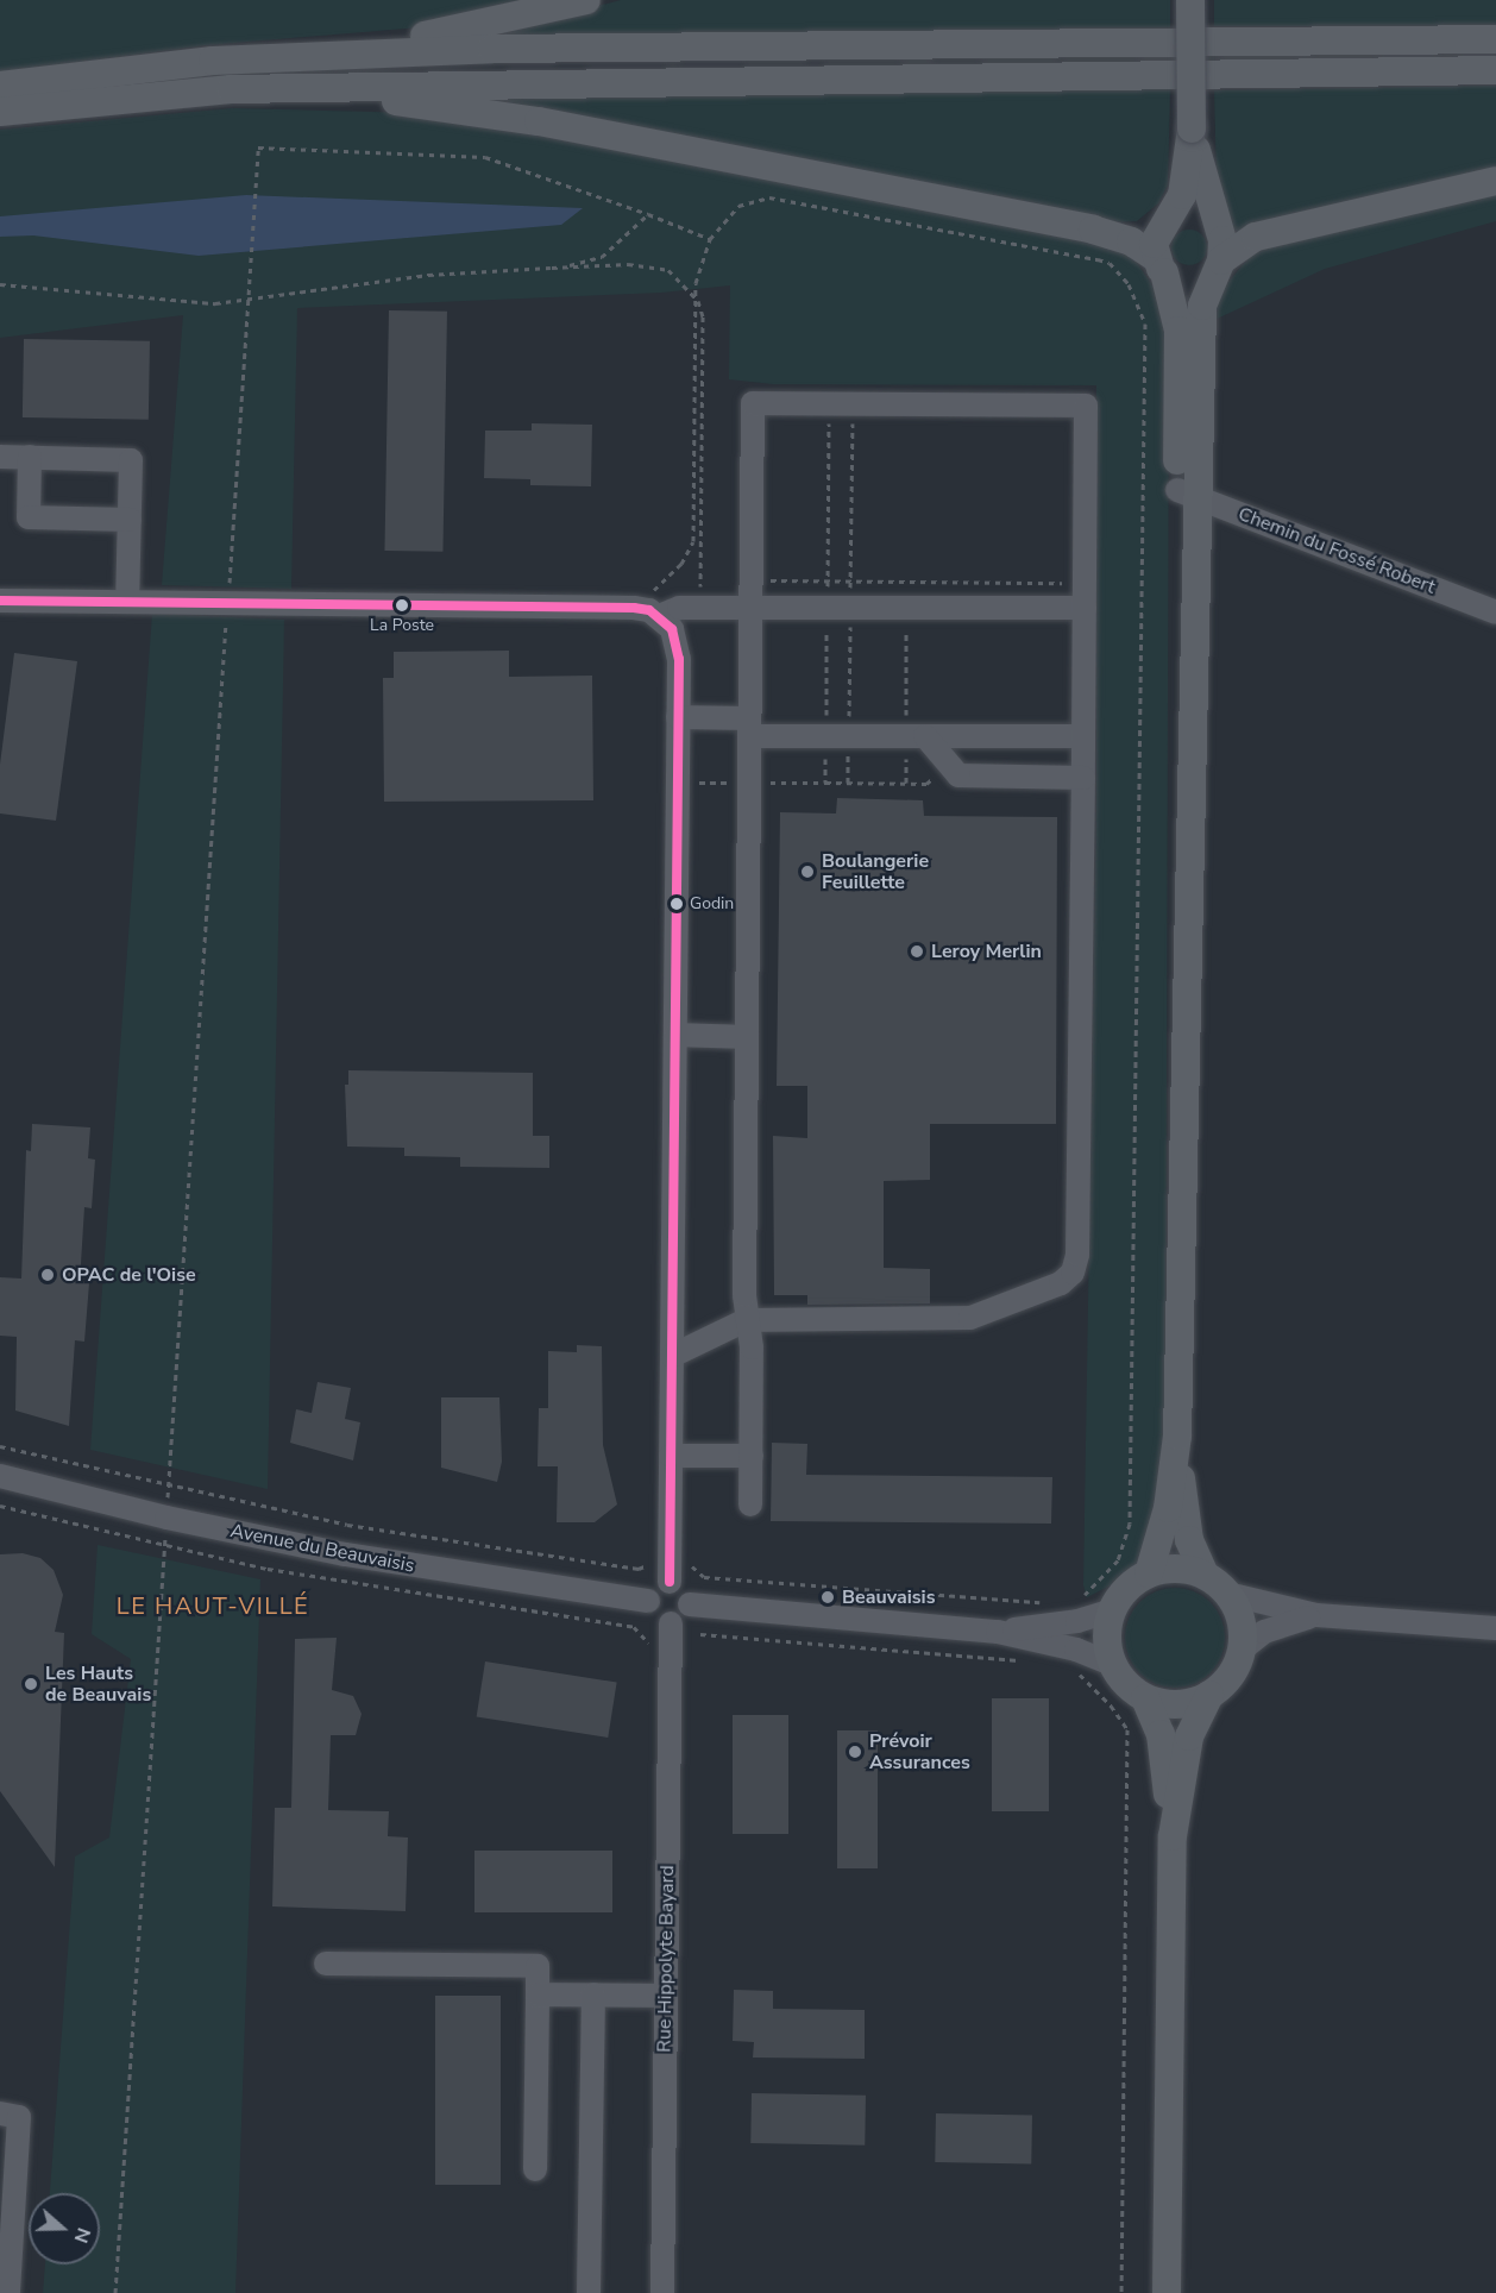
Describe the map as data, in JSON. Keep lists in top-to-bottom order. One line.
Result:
{"streets":{"street":["Chemin du Fossé Robert","Avenue du Beauvaisis","Rue Hippolyte Bayard"]},"crossings":[["Avenue du Beauvaisis","Rue Hippolyte Bayard"]],"districts":["LE HAUT-VILLÉ"],"places":["La Poste","Boulangerie Feuillette","Godin","Leroy Merlin","OPAC de l'Oise","Beauvaisis","Les Hauts de Beauvais","Prévoir Assurances"],"north":"right"}
